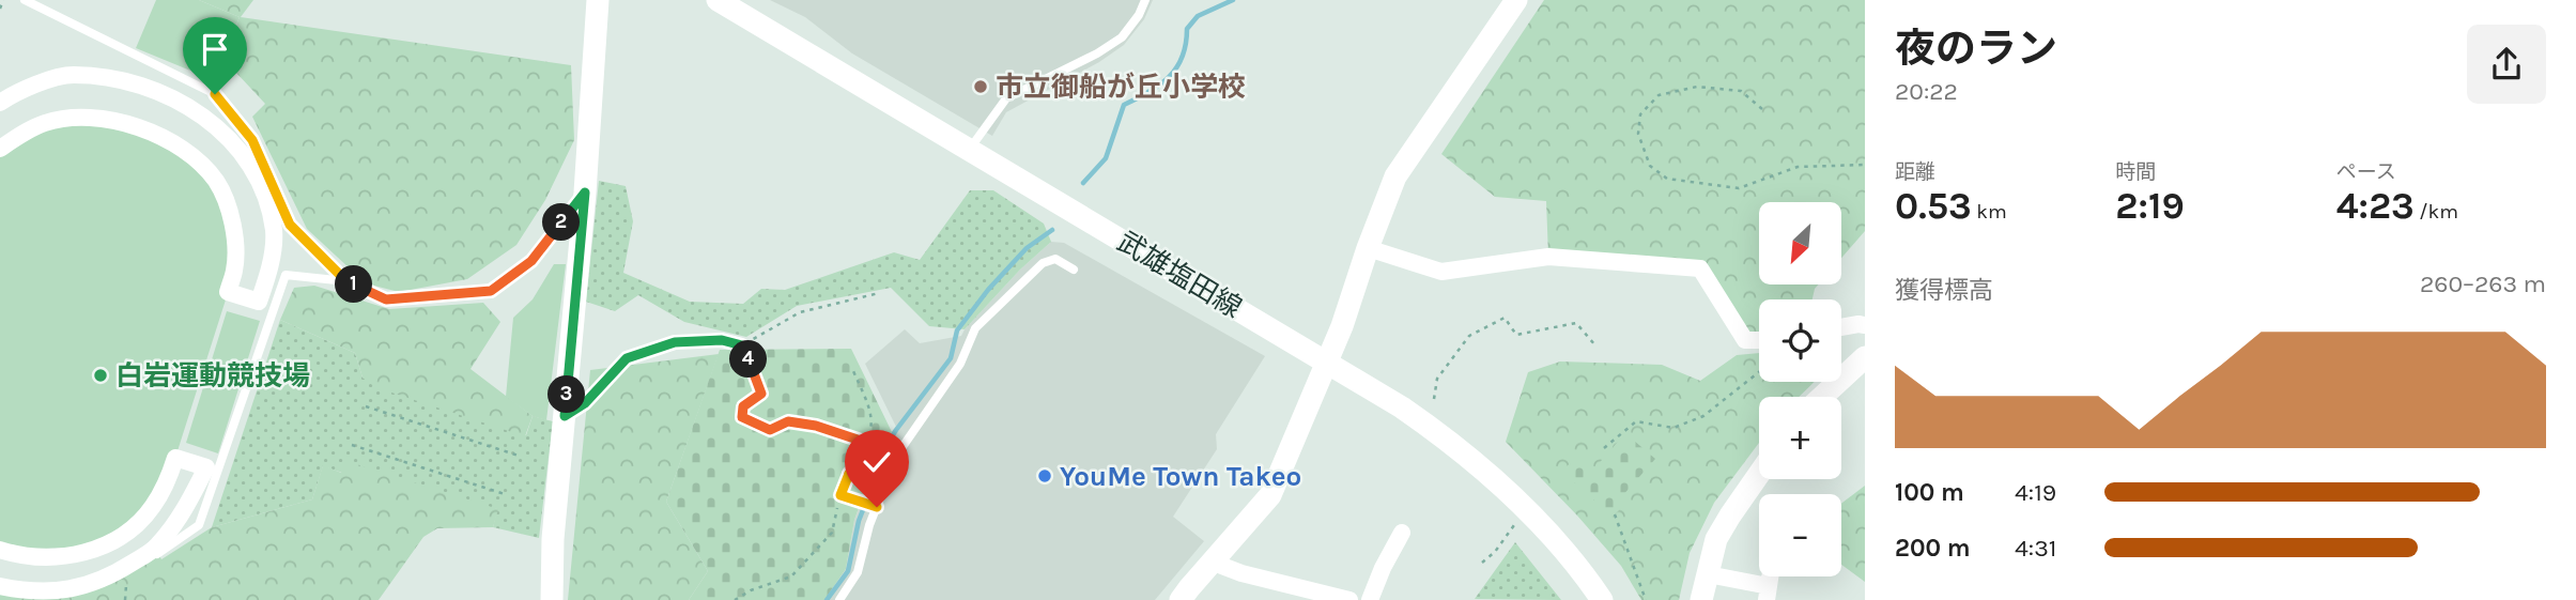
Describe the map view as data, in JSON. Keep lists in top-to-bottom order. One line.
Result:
{"streets":{"street":["武雄塩田線"]},"places":["市立御船が丘小学校","白岩運動競技場","YouMe Town Takeo"],"north":"bottom left","page":{"heading":["夜のラン","20:22"],"stats":[["距離","0.53 km"],["時間","2:19"],["ペース","4:23 /km"]],"map_buttons":["+","−"],"pins":["2","1","4","3"],"chart":["獲得標高","260–263 m"],"list":[{"name":"100 m","note":"4:19"},{"name":"200 m","note":"4:31"}]}}
